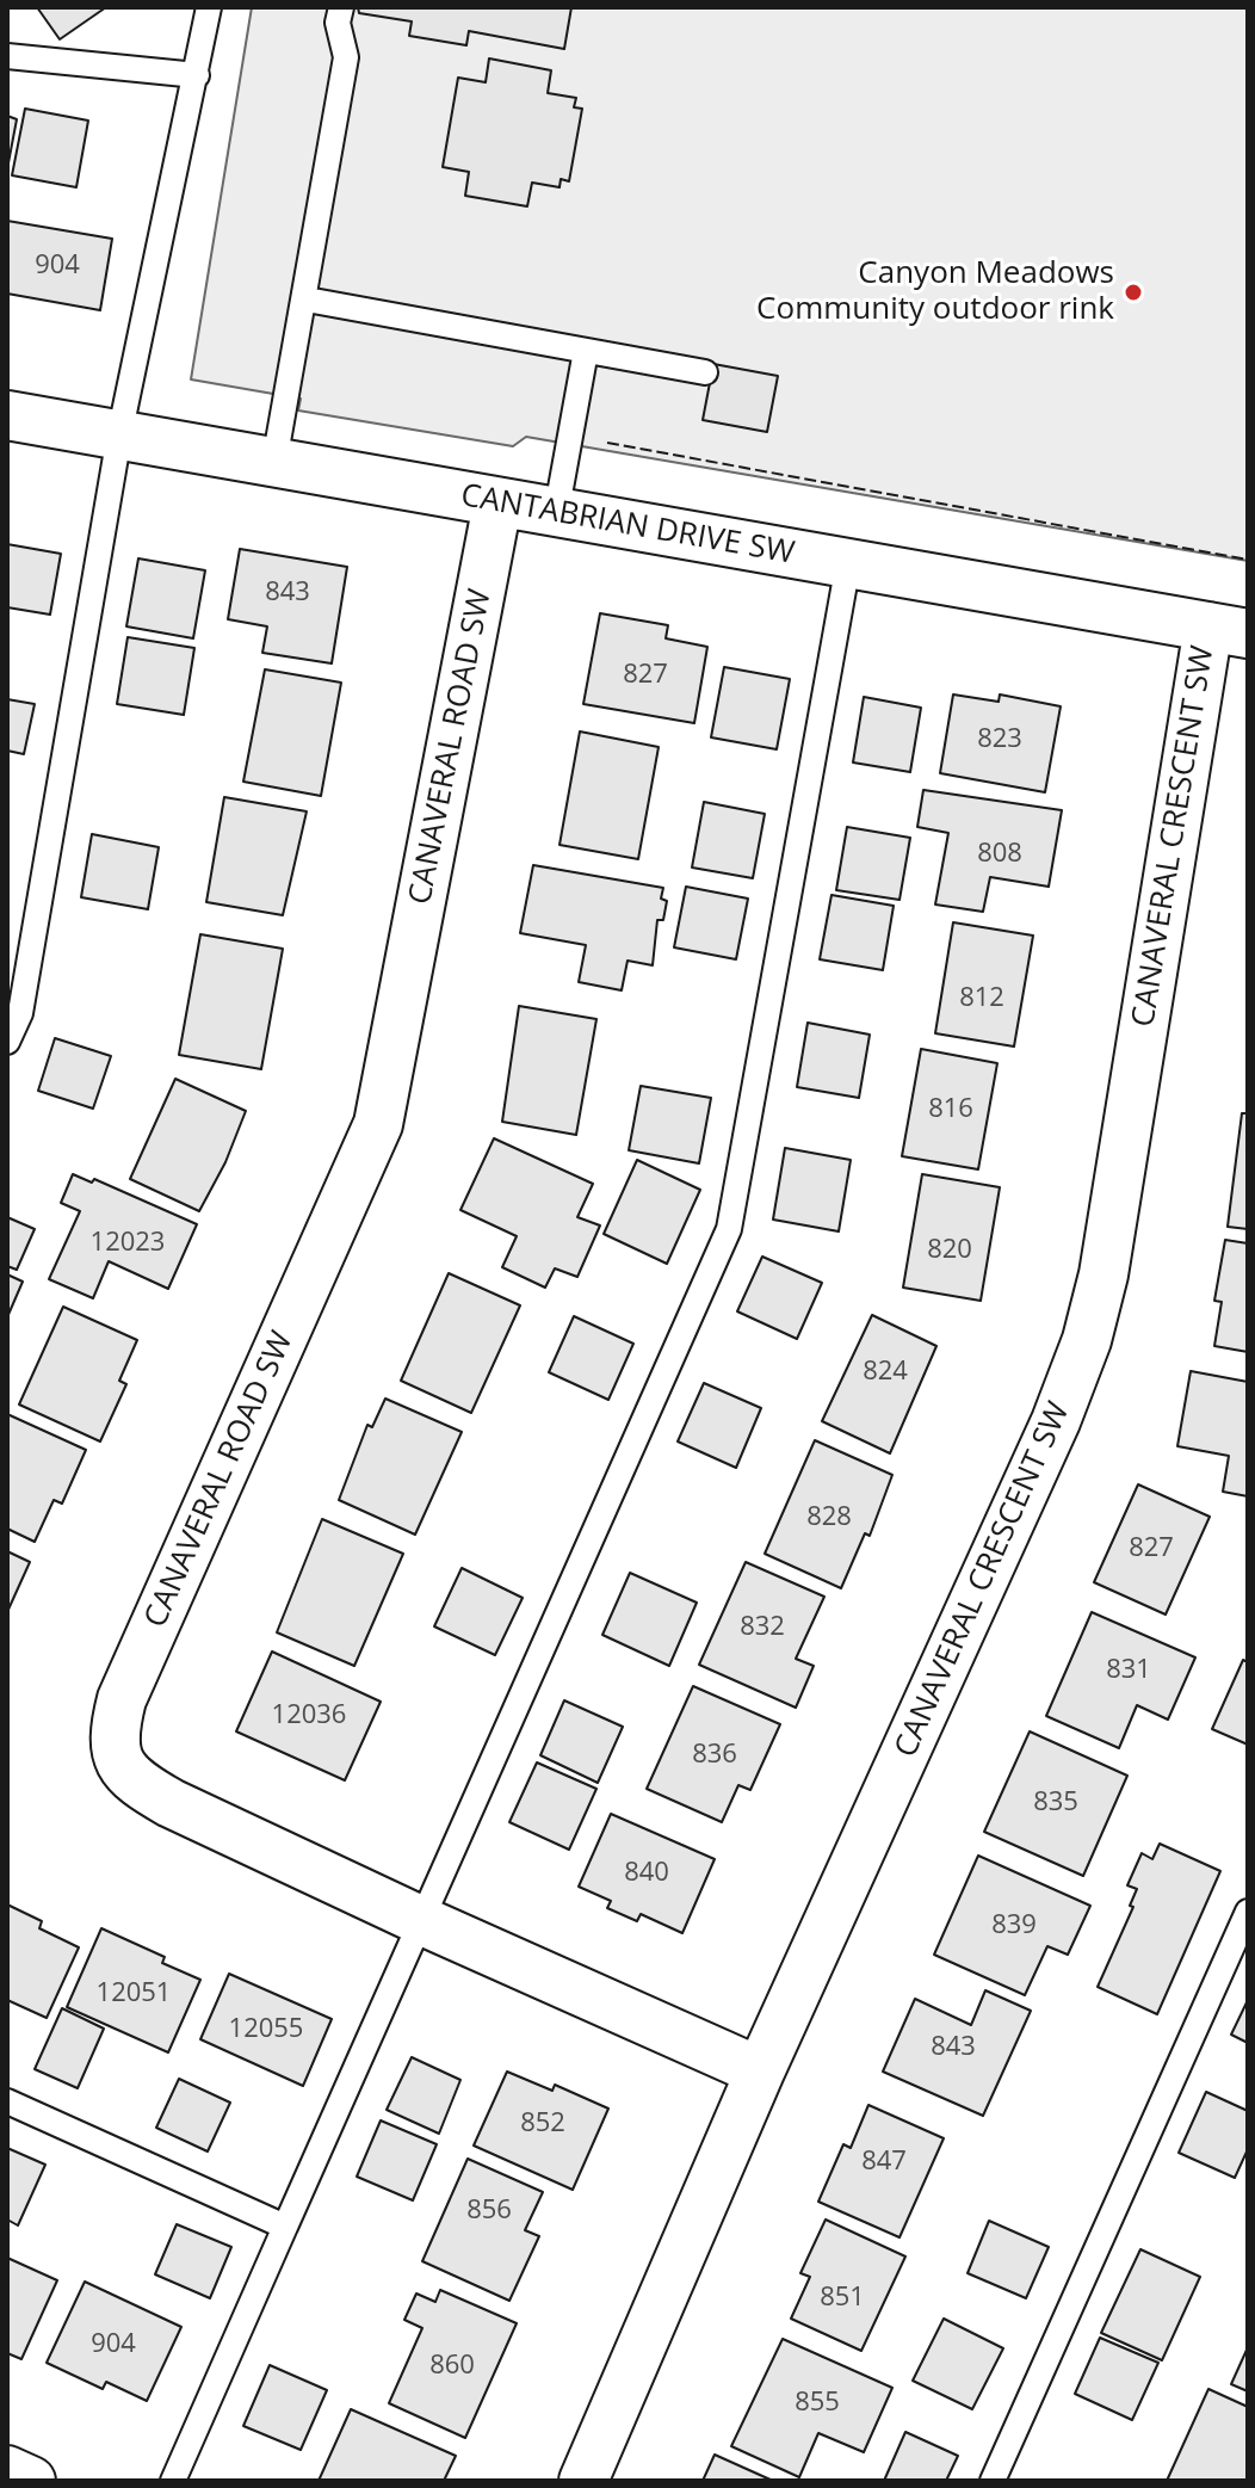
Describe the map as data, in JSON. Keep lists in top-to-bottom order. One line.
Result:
{"streets":{"street":["CANTABRIAN DRIVE SW","CANAVERAL ROAD SW","CANAVERAL CRESCENT SW"]},"crossings":[["CANTABRIAN DRIVE SW","CANAVERAL ROAD SW"],["CANTABRIAN DRIVE SW","CANAVERAL CRESCENT SW"],["CANAVERAL ROAD SW","CANAVERAL CRESCENT SW"]],"places":["Canyon Meadows Community outdoor rink"],"house_numbers":["904","843","827","823","808","812","816","12023","820","824","828","827","832","831","12036","836","835","840","839","12051","12055","843","852","847","856","851","904","860","855"]}
